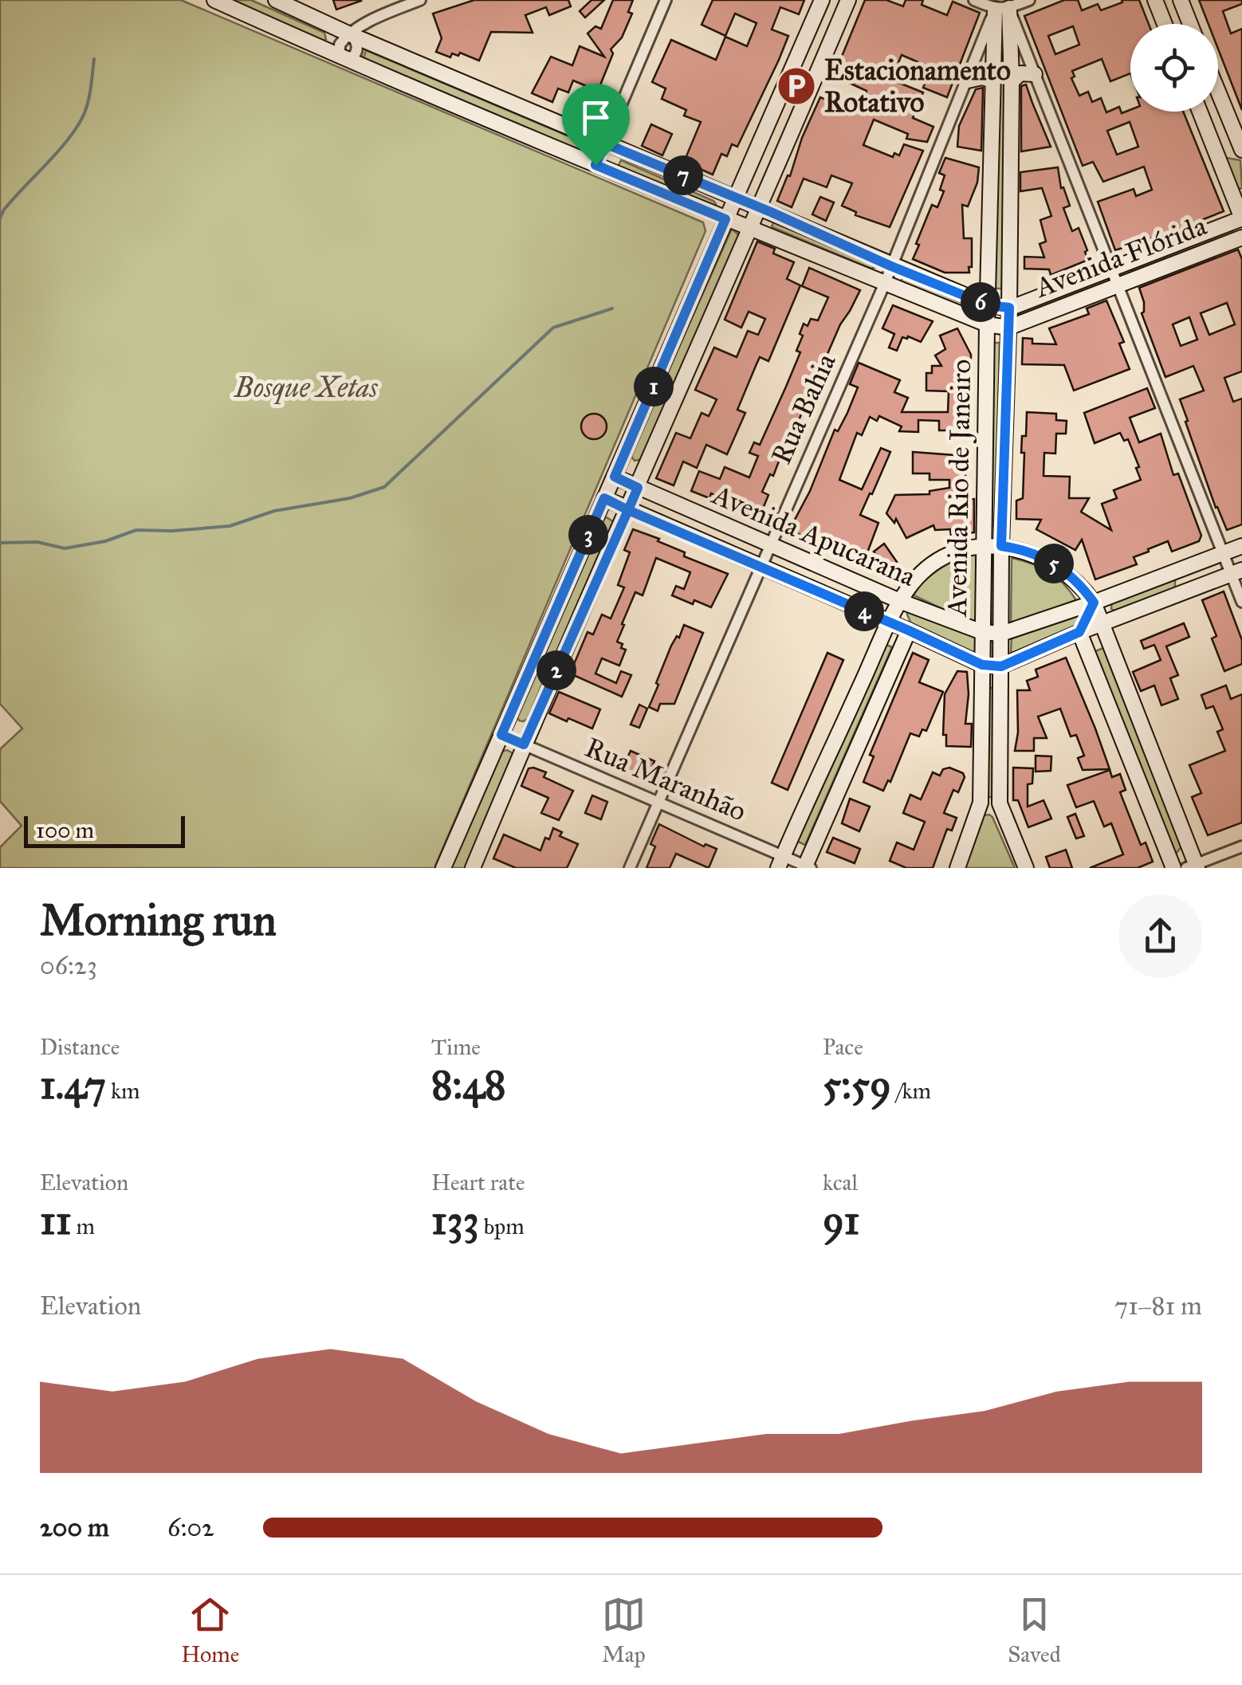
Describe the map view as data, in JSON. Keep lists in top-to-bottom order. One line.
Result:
{"streets":{"street":["Avenida Flórida","Rua Bahia","Avenida Rio de Janeiro","Avenida Apucarana","Rua Maranhão"]},"crossings":[["Avenida Flórida","Rua Bahia"],["Avenida Flórida","Avenida Rio de Janeiro"],["Rua Bahia","Avenida Rio de Janeiro"],["Rua Bahia","Avenida Apucarana"],["Rua Bahia","Rua Maranhão"],["Avenida Rio de Janeiro","Avenida Apucarana"]],"parks":["Bosque Xetas"],"places":{"parking":["Estacionamento Rotativo"]},"scale_bar":"100 m","page":{"pins":["7","6","1","3","5","4","2"],"scale":"100 m","heading":["Morning run","06:23"],"stats":[["Distance","1.47 km"],["Time","8:48"],["Pace","5:59 /km"],["Elevation","11 m"],["Heart rate","133 bpm"],["kcal","91"]],"chart":["Elevation","71–81 m"],"list":[{"name":"200 m","note":"6:02"}],"tabs":["Home","Map","Saved"]}}
